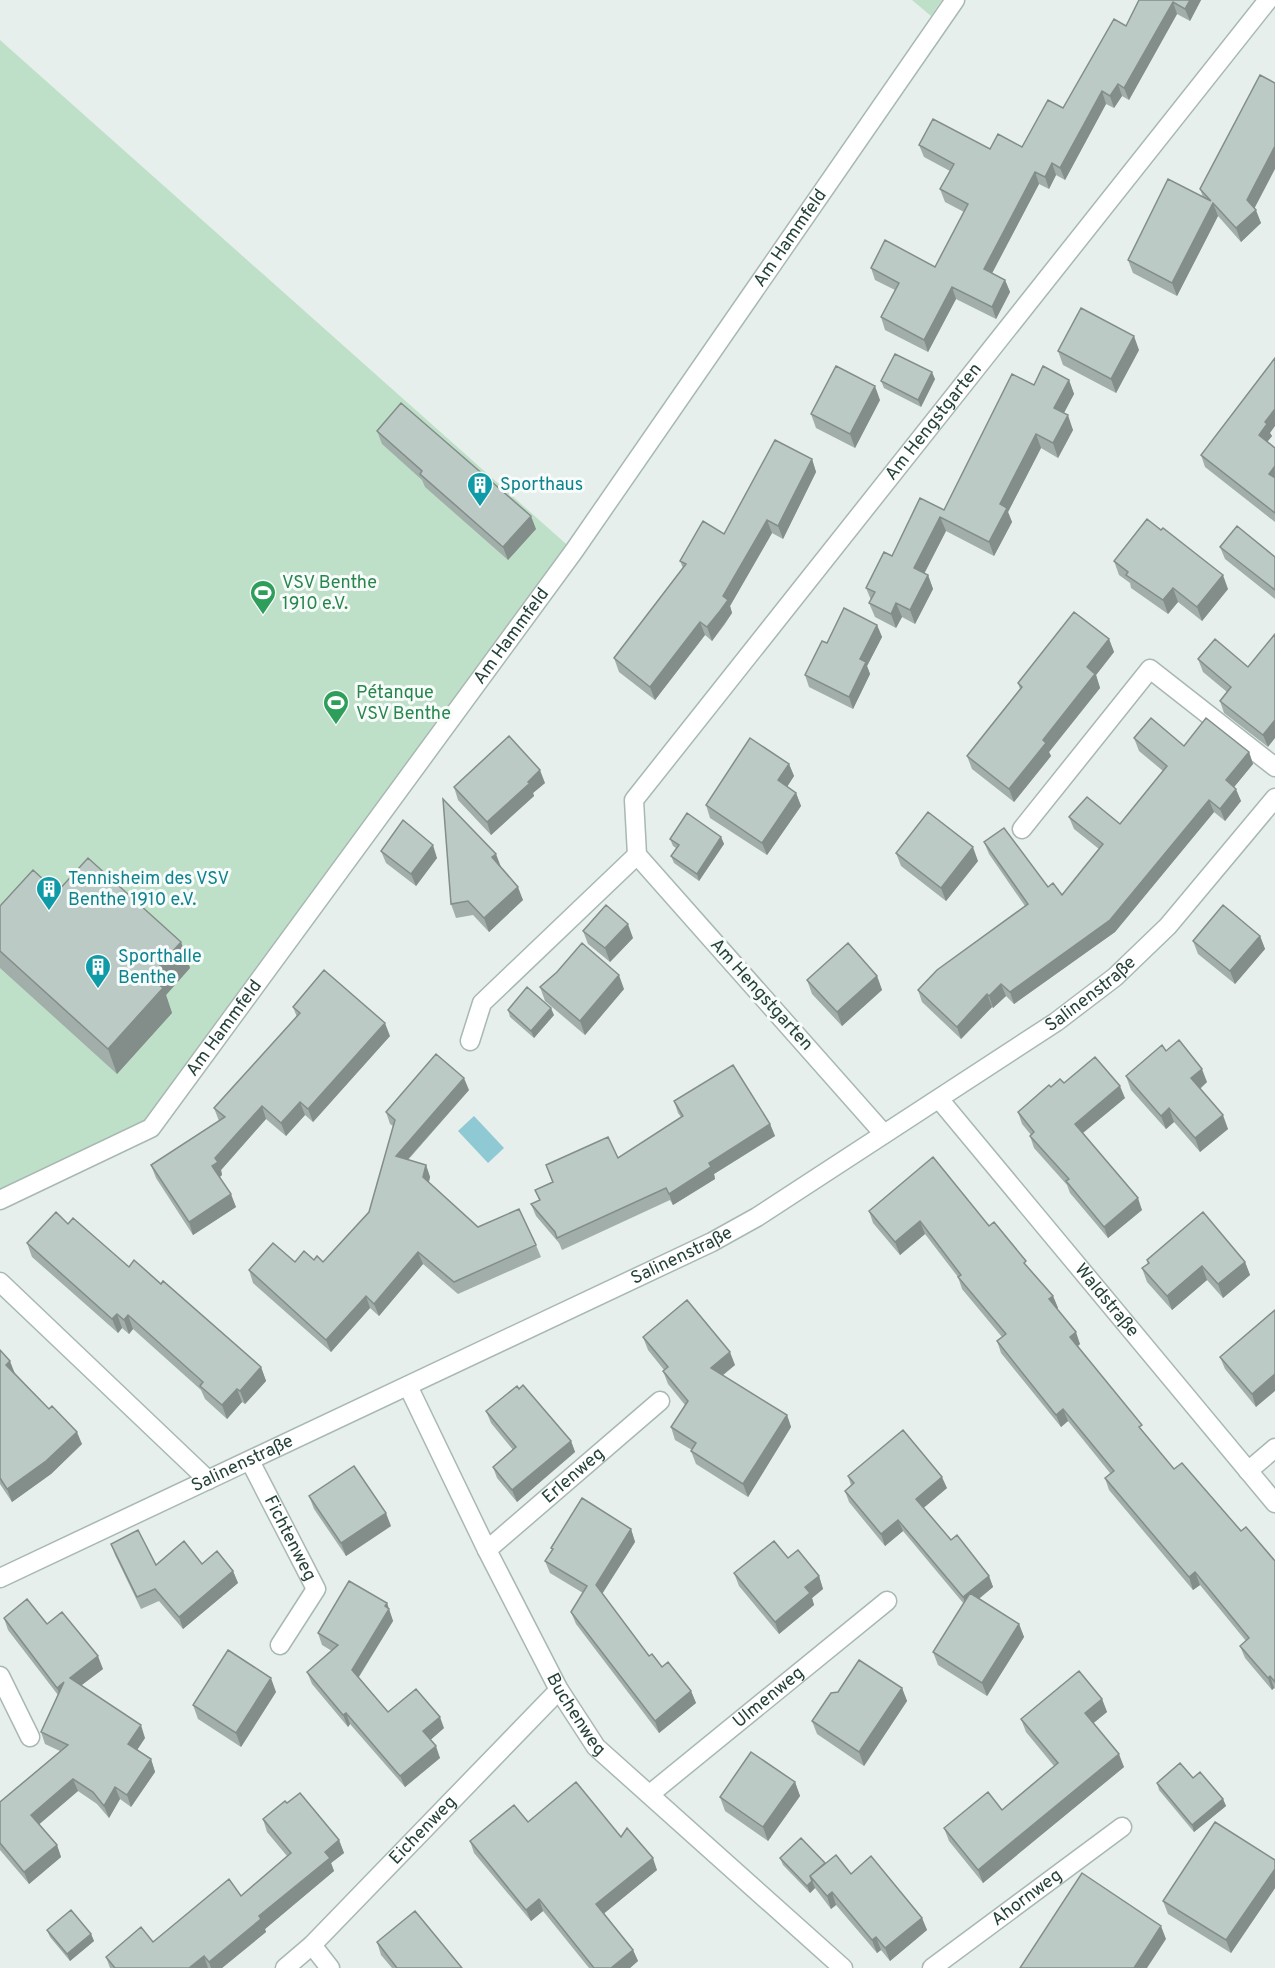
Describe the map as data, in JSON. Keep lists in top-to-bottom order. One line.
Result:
{"streets":{"street":["Am Hammfeld","Am Hengstgarten","Salinenstraße","Waldstraße","Erlenweg","Fichtenweg","Ulmenweg","Buchenweg","Eichenweg","Ahornweg"]},"crossings":[["Am Hengstgarten","Salinenstraße"],["Salinenstraße","Waldstraße"],["Salinenstraße","Fichtenweg"],["Salinenstraße","Buchenweg"],["Erlenweg","Buchenweg"],["Ulmenweg","Buchenweg"],["Buchenweg","Eichenweg"]],"places":{"building":["Sporthaus","Tennisheim des VSV Benthe 1910 e.V.","Sporthalle Benthe"],"sports":["VSV Benthe 1910 e.V.","Pétanque VSV Benthe"]}}
